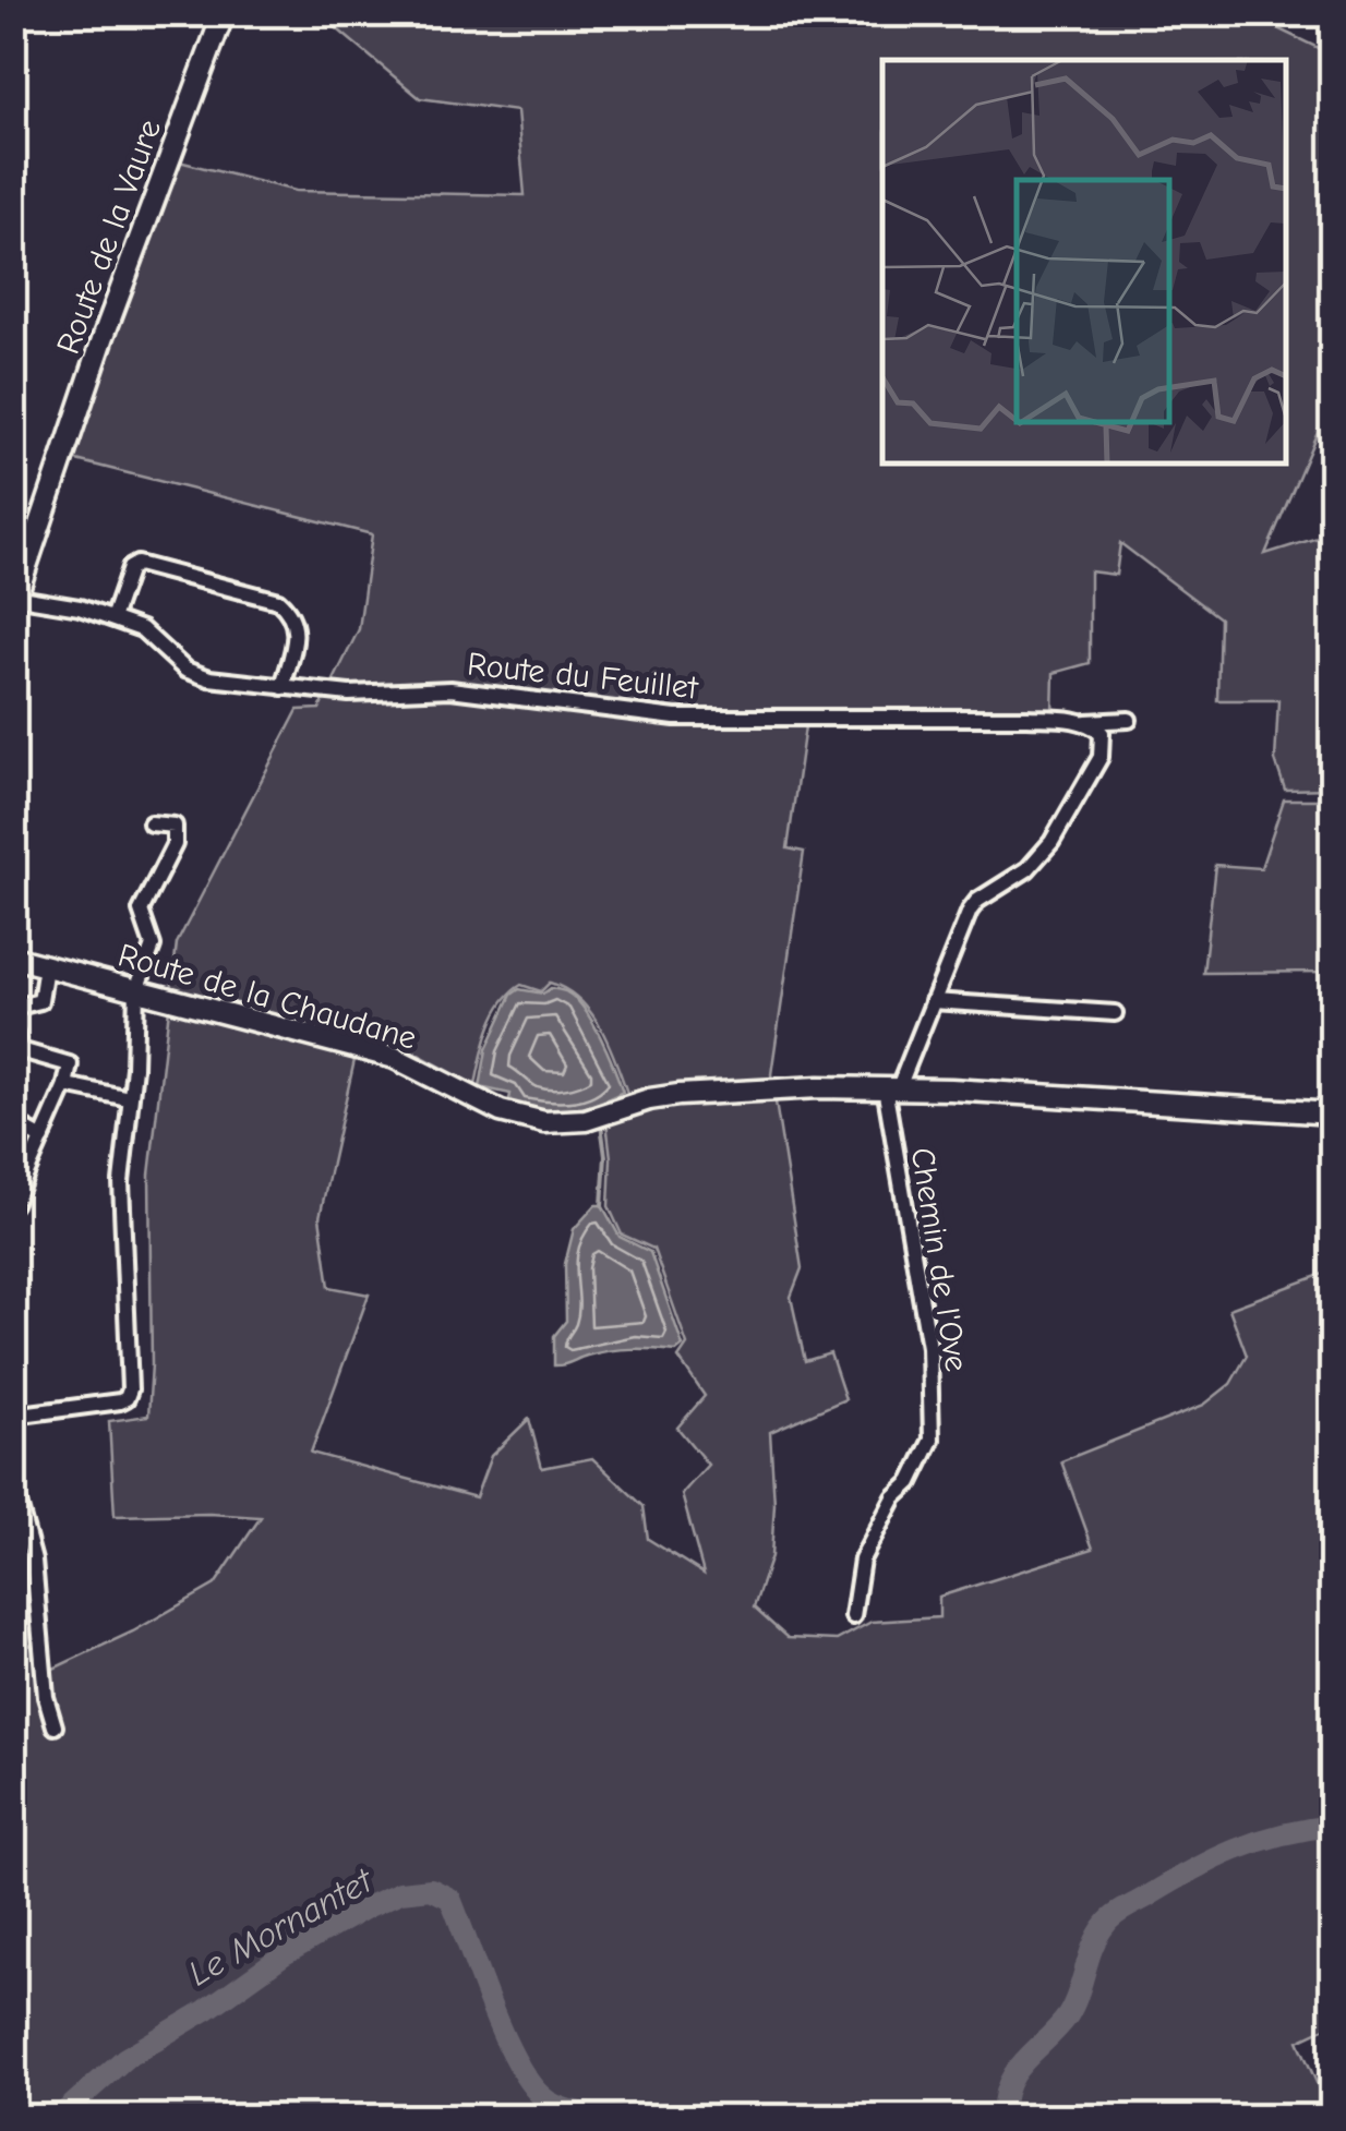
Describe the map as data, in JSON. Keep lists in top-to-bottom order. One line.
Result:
{"streets":{"street":["Route de la Vaure","Route du Feuillet","Route de la Chaudane","Chemin de l'Ove"]},"crossings":[["Route de la Vaure","Route du Feuillet"],["Route de la Chaudane","Chemin de l'Ove"]],"water":["Le Mornantet"]}
